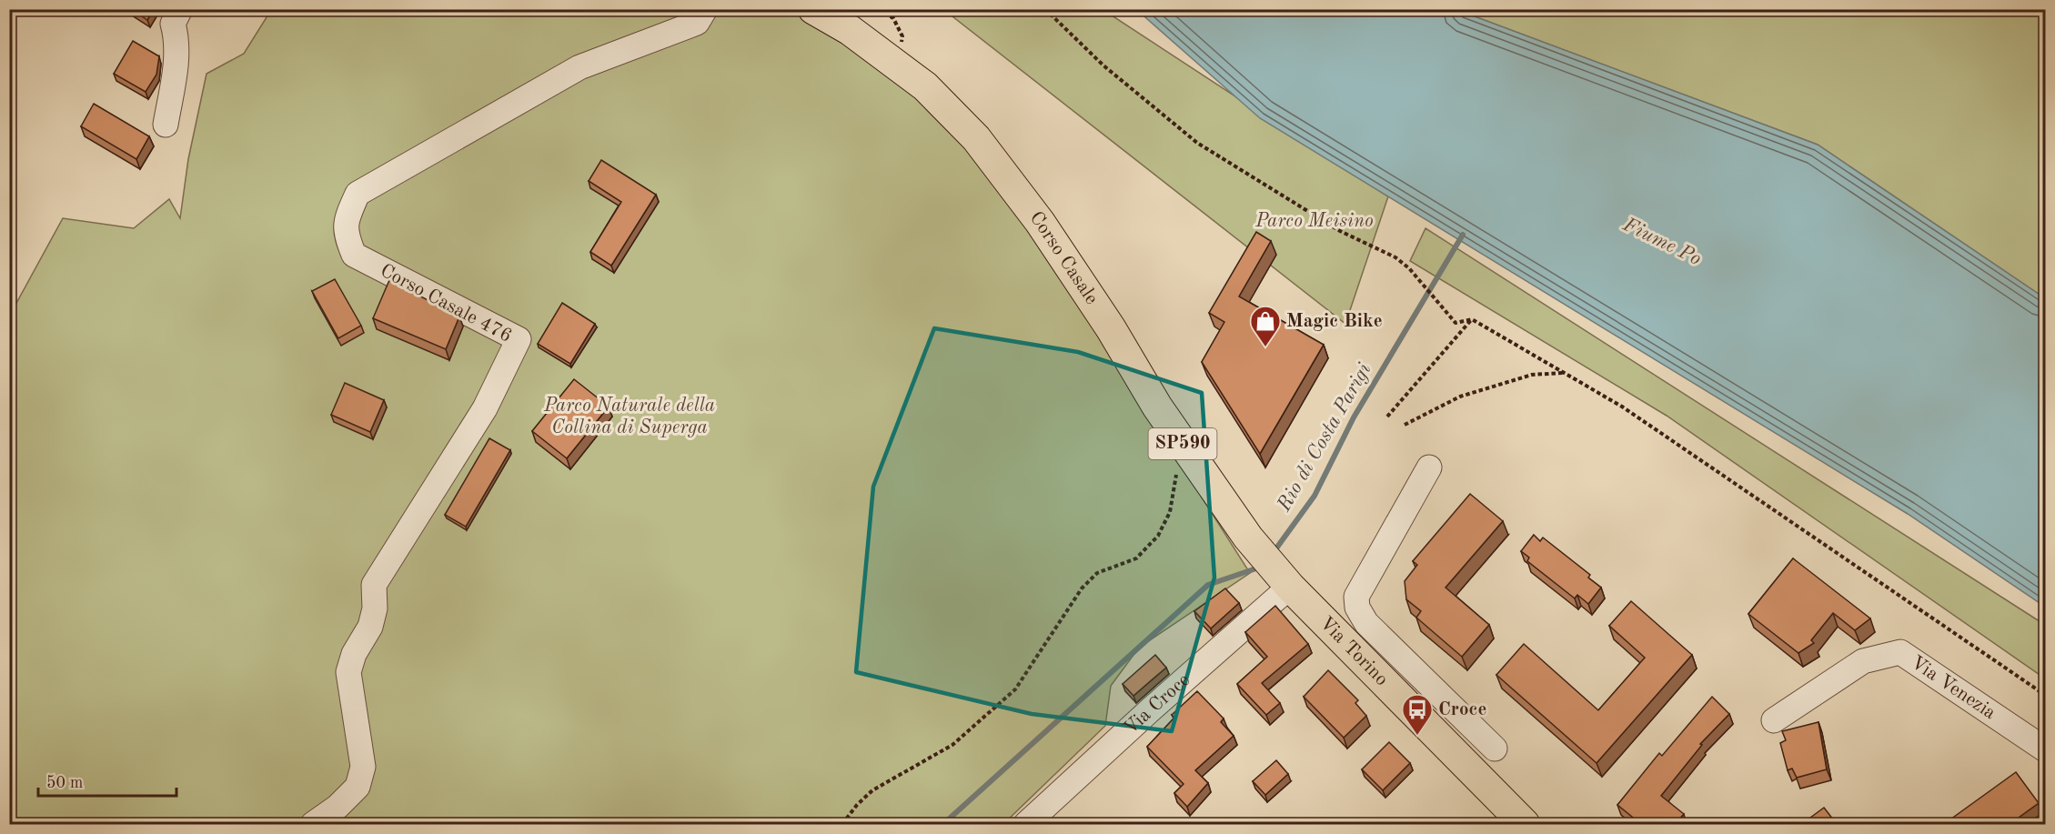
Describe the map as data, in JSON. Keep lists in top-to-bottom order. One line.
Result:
{"streets":{"main road":["Corso Casale","SP590","Via Torino"],"street":["Corso Casale 476","Via Venezia","Via Croce"]},"crossings":[["Corso Casale","Via Torino"],["Corso Casale","Via Croce"],["Via Torino","Via Croce"]],"water":["Fiume Po","Rio di Costa Parigi"],"parks":["Parco Meisino","Parco Naturale della Collina di Superga"],"places":{"shop":["Magic Bike"],"bus stop":["Croce"]},"scale_bar":"50 m"}
